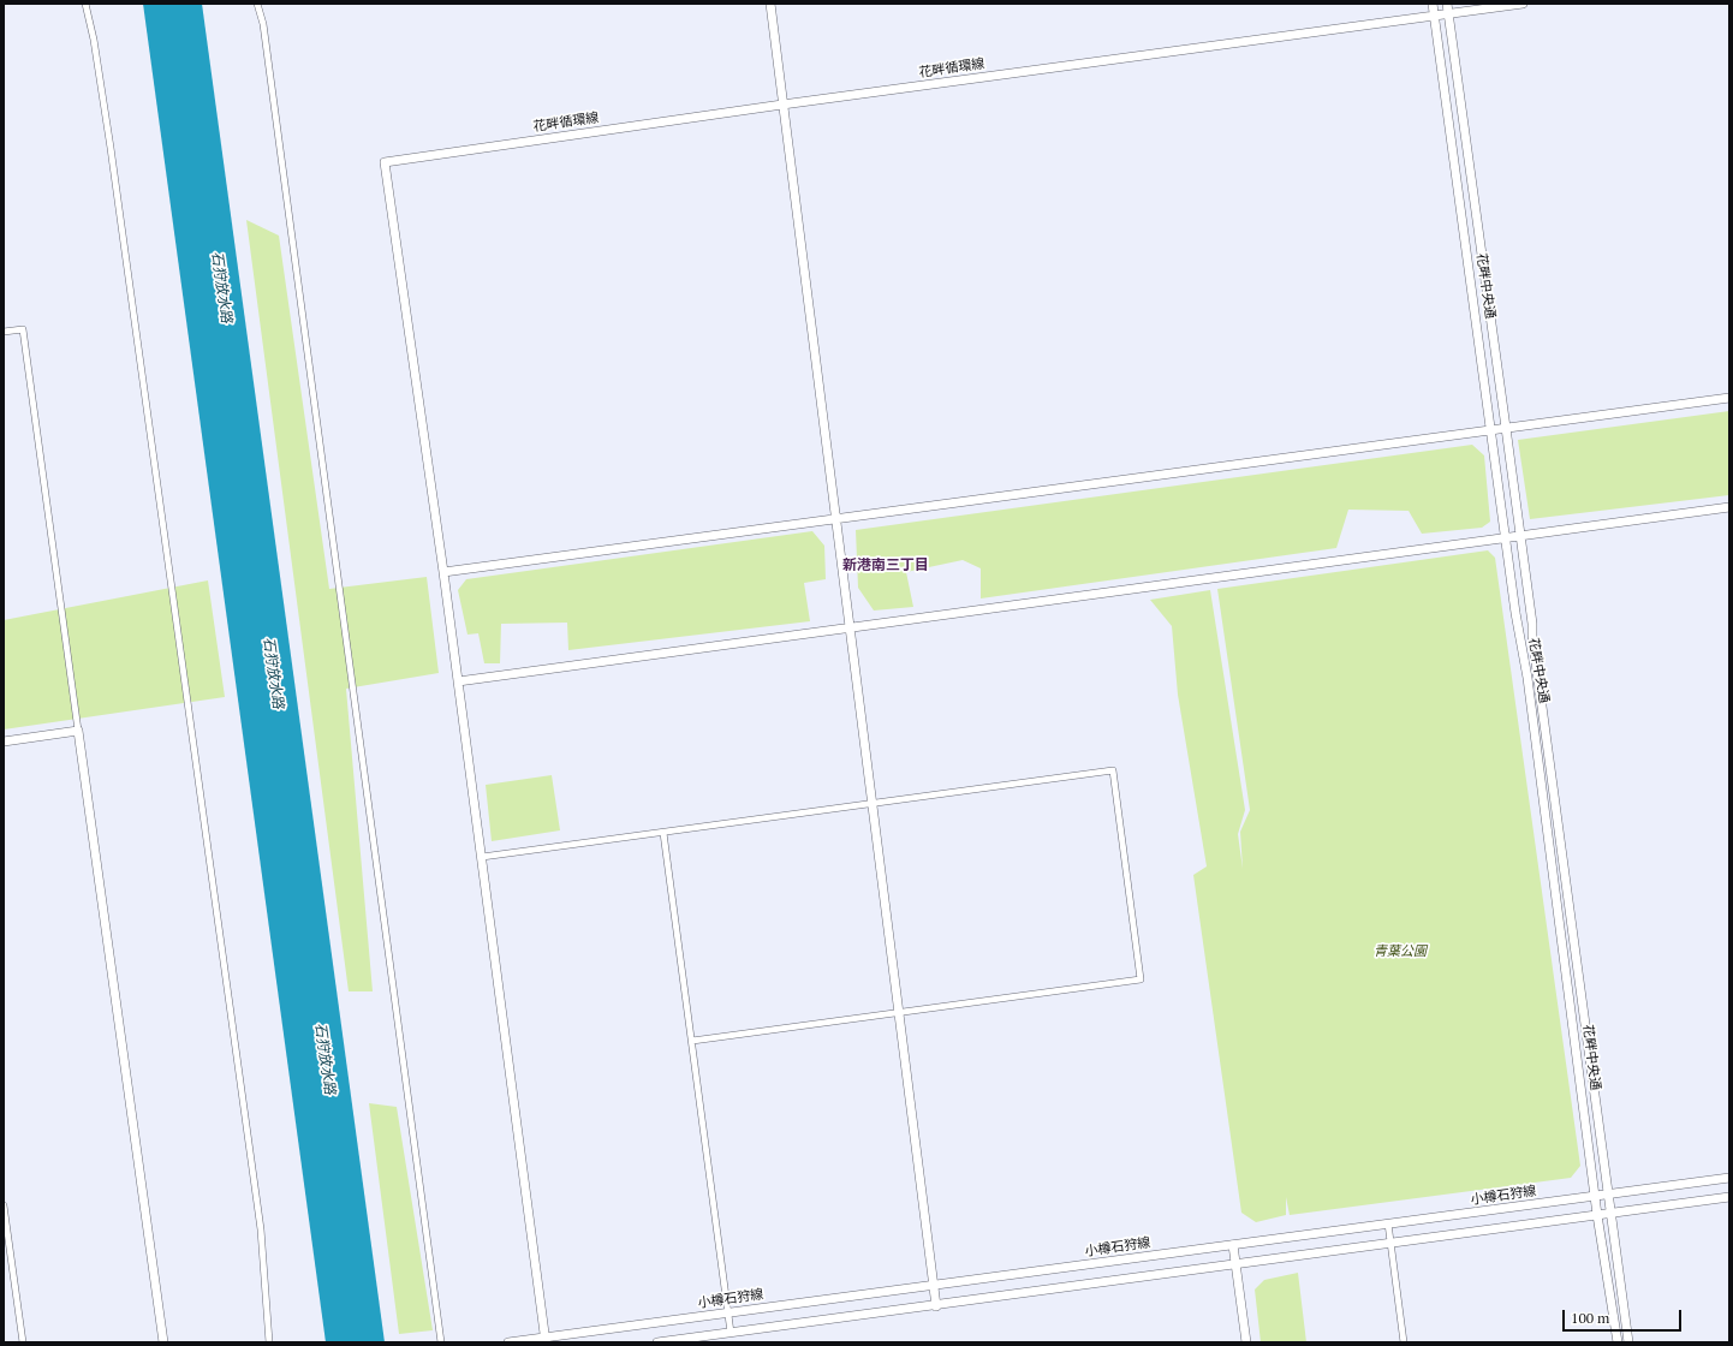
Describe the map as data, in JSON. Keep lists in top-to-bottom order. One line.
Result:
{"streets":{"street":["花畔循環線","花畔中央通","小樽石狩線"]},"crossings":[["花畔循環線","花畔中央通"],["花畔中央通","小樽石狩線"]],"districts":["新港南三丁目"],"water":["石狩放水路"],"parks":["青葉公園"],"scale_bar":"100 m"}
